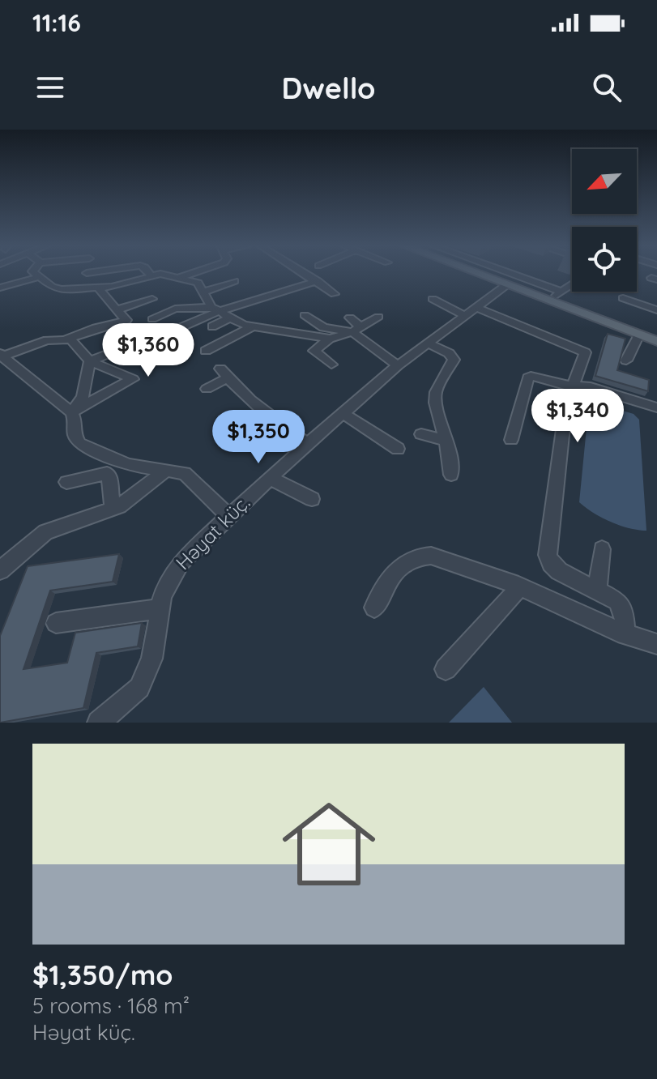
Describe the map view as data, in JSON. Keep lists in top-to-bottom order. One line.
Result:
{"streets":{"street":["Həyat küç."]},"north":"bottom left","page":{"status":"11:16","header":"Dwello","price":["$1,360","$1,340","$1,350"],"list":[{"name":"$1,350/mo","note":"5 rooms · 168 m² · Həyat küç."}]}}
